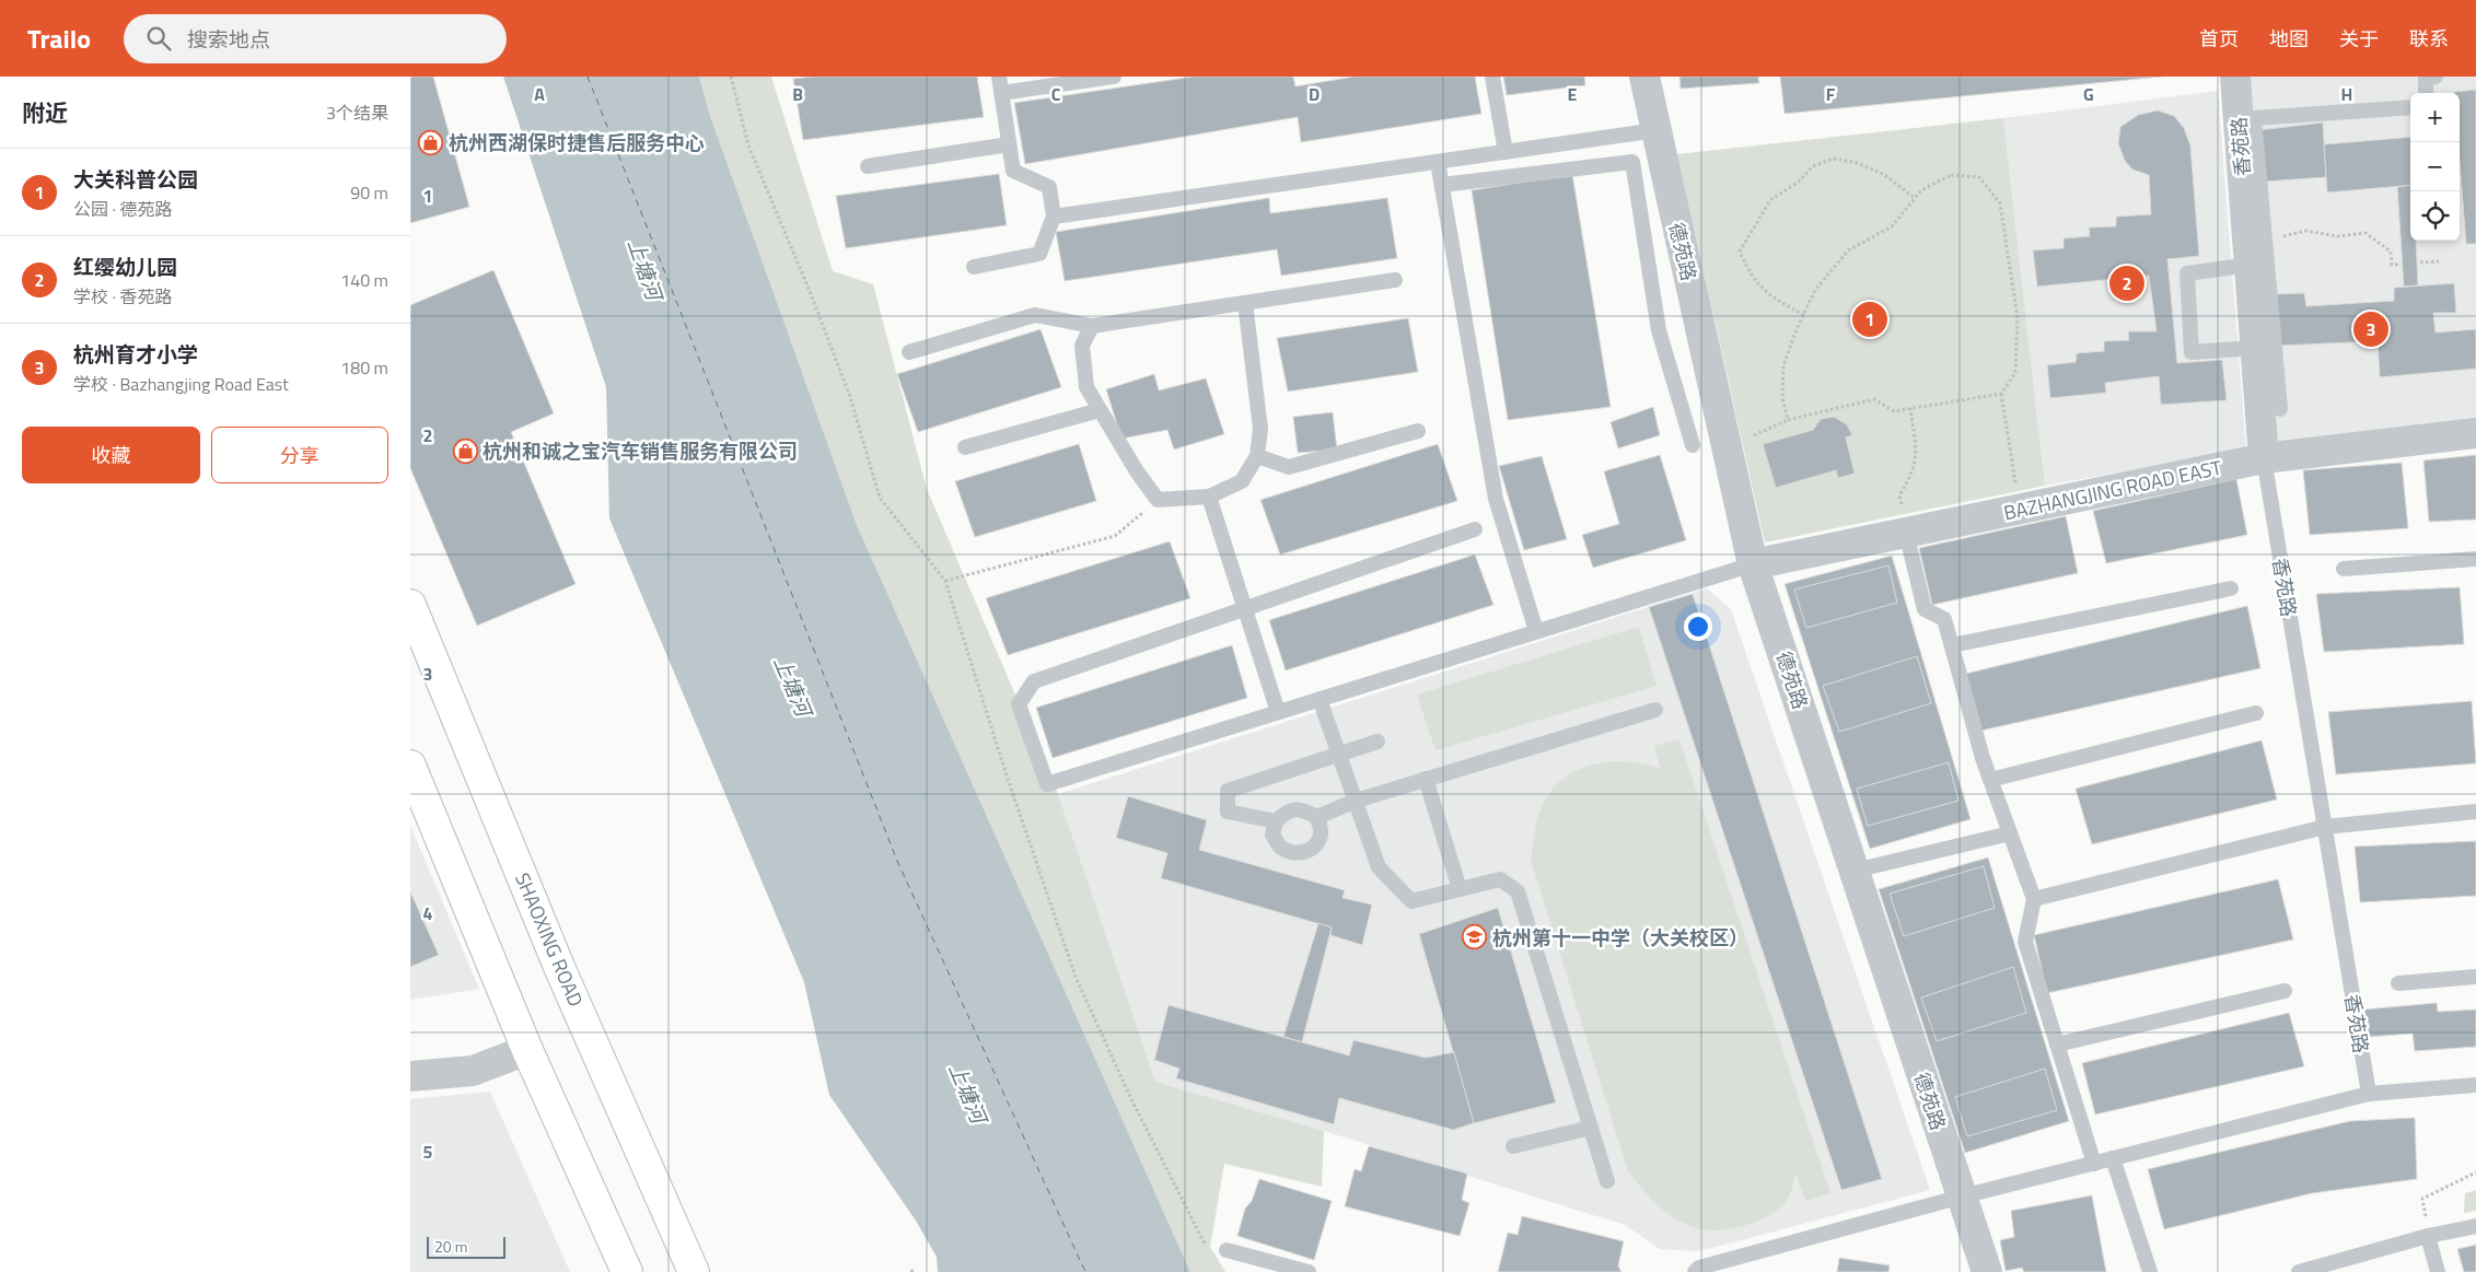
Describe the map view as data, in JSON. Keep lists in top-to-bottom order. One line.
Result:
{"streets":{"main road":["SHAOXING ROAD"],"street":["香苑路","德苑路","BAZHANGJING ROAD EAST"]},"crossings":[["香苑路","BAZHANGJING ROAD EAST"],["德苑路","BAZHANGJING ROAD EAST"]],"water":["上塘河"],"places":{"shop":["杭州西湖保时捷售后服务中心","杭州和诚之宝汽车销售服务有限公司"],"school or university":["杭州第十一中学（大关校区）"]},"scale_bar":"20 m","page":{"header":"Trailo","search":"搜索地点","nav":["首页","地图","关于","联系"],"heading":["附近","3个结果"],"map_buttons":["+","−"],"list":[{"mark":"1","name":"大关科普公园","note":"公园 · 德苑路","value":"90 m"},{"mark":"2","name":"红缨幼儿园","note":"学校 · 香苑路","value":"140 m"},{"mark":"3","name":"杭州育才小学","note":"学校 · Bazhangjing Road East","value":"180 m"}],"pins":["2","1","3"],"buttons":["收藏","分享"],"scale":"20 m"},"grid":{"columns":["A","B","C","D","E","F","G","H"],"rows":["1","2","3","4","5"]}}
